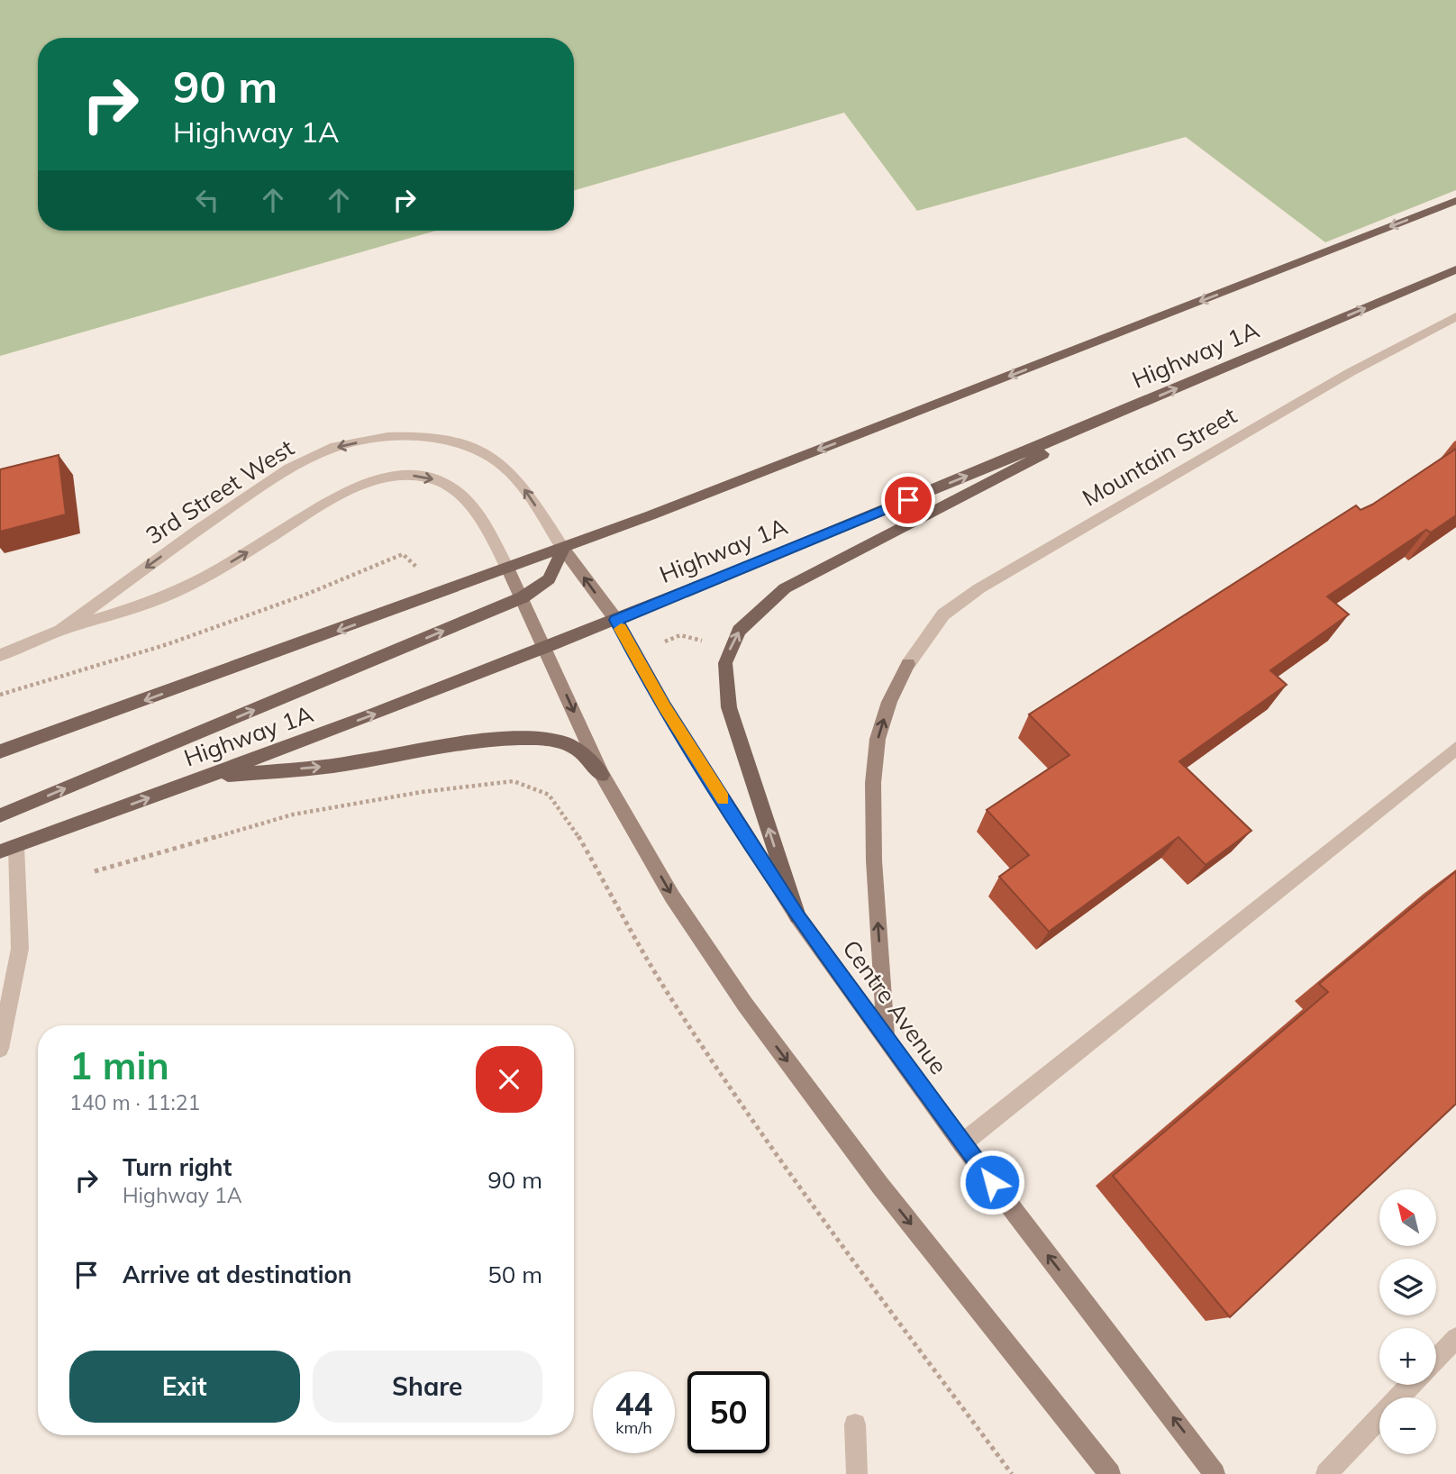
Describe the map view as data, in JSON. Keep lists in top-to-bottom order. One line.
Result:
{"streets":{"main road":["Highway 1A","Centre Avenue"],"street":["Mountain Street","3rd Street West"]},"crossings":[["Highway 1A","3rd Street West"],["Highway 1A","Centre Avenue"],["3rd Street West","Centre Avenue"]],"north":"top left","page":{"turn":["90 m","Highway 1A"],"heading":["1 min","140 m · 11:21"],"list":[{"name":"Turn right","note":"Highway 1A","value":"90 m"},{"name":"Arrive at destination","value":"50 m"}],"map_buttons":["+","−"],"buttons":["Exit","Share"],"speed":"44 km/h","limit":"50"}}
